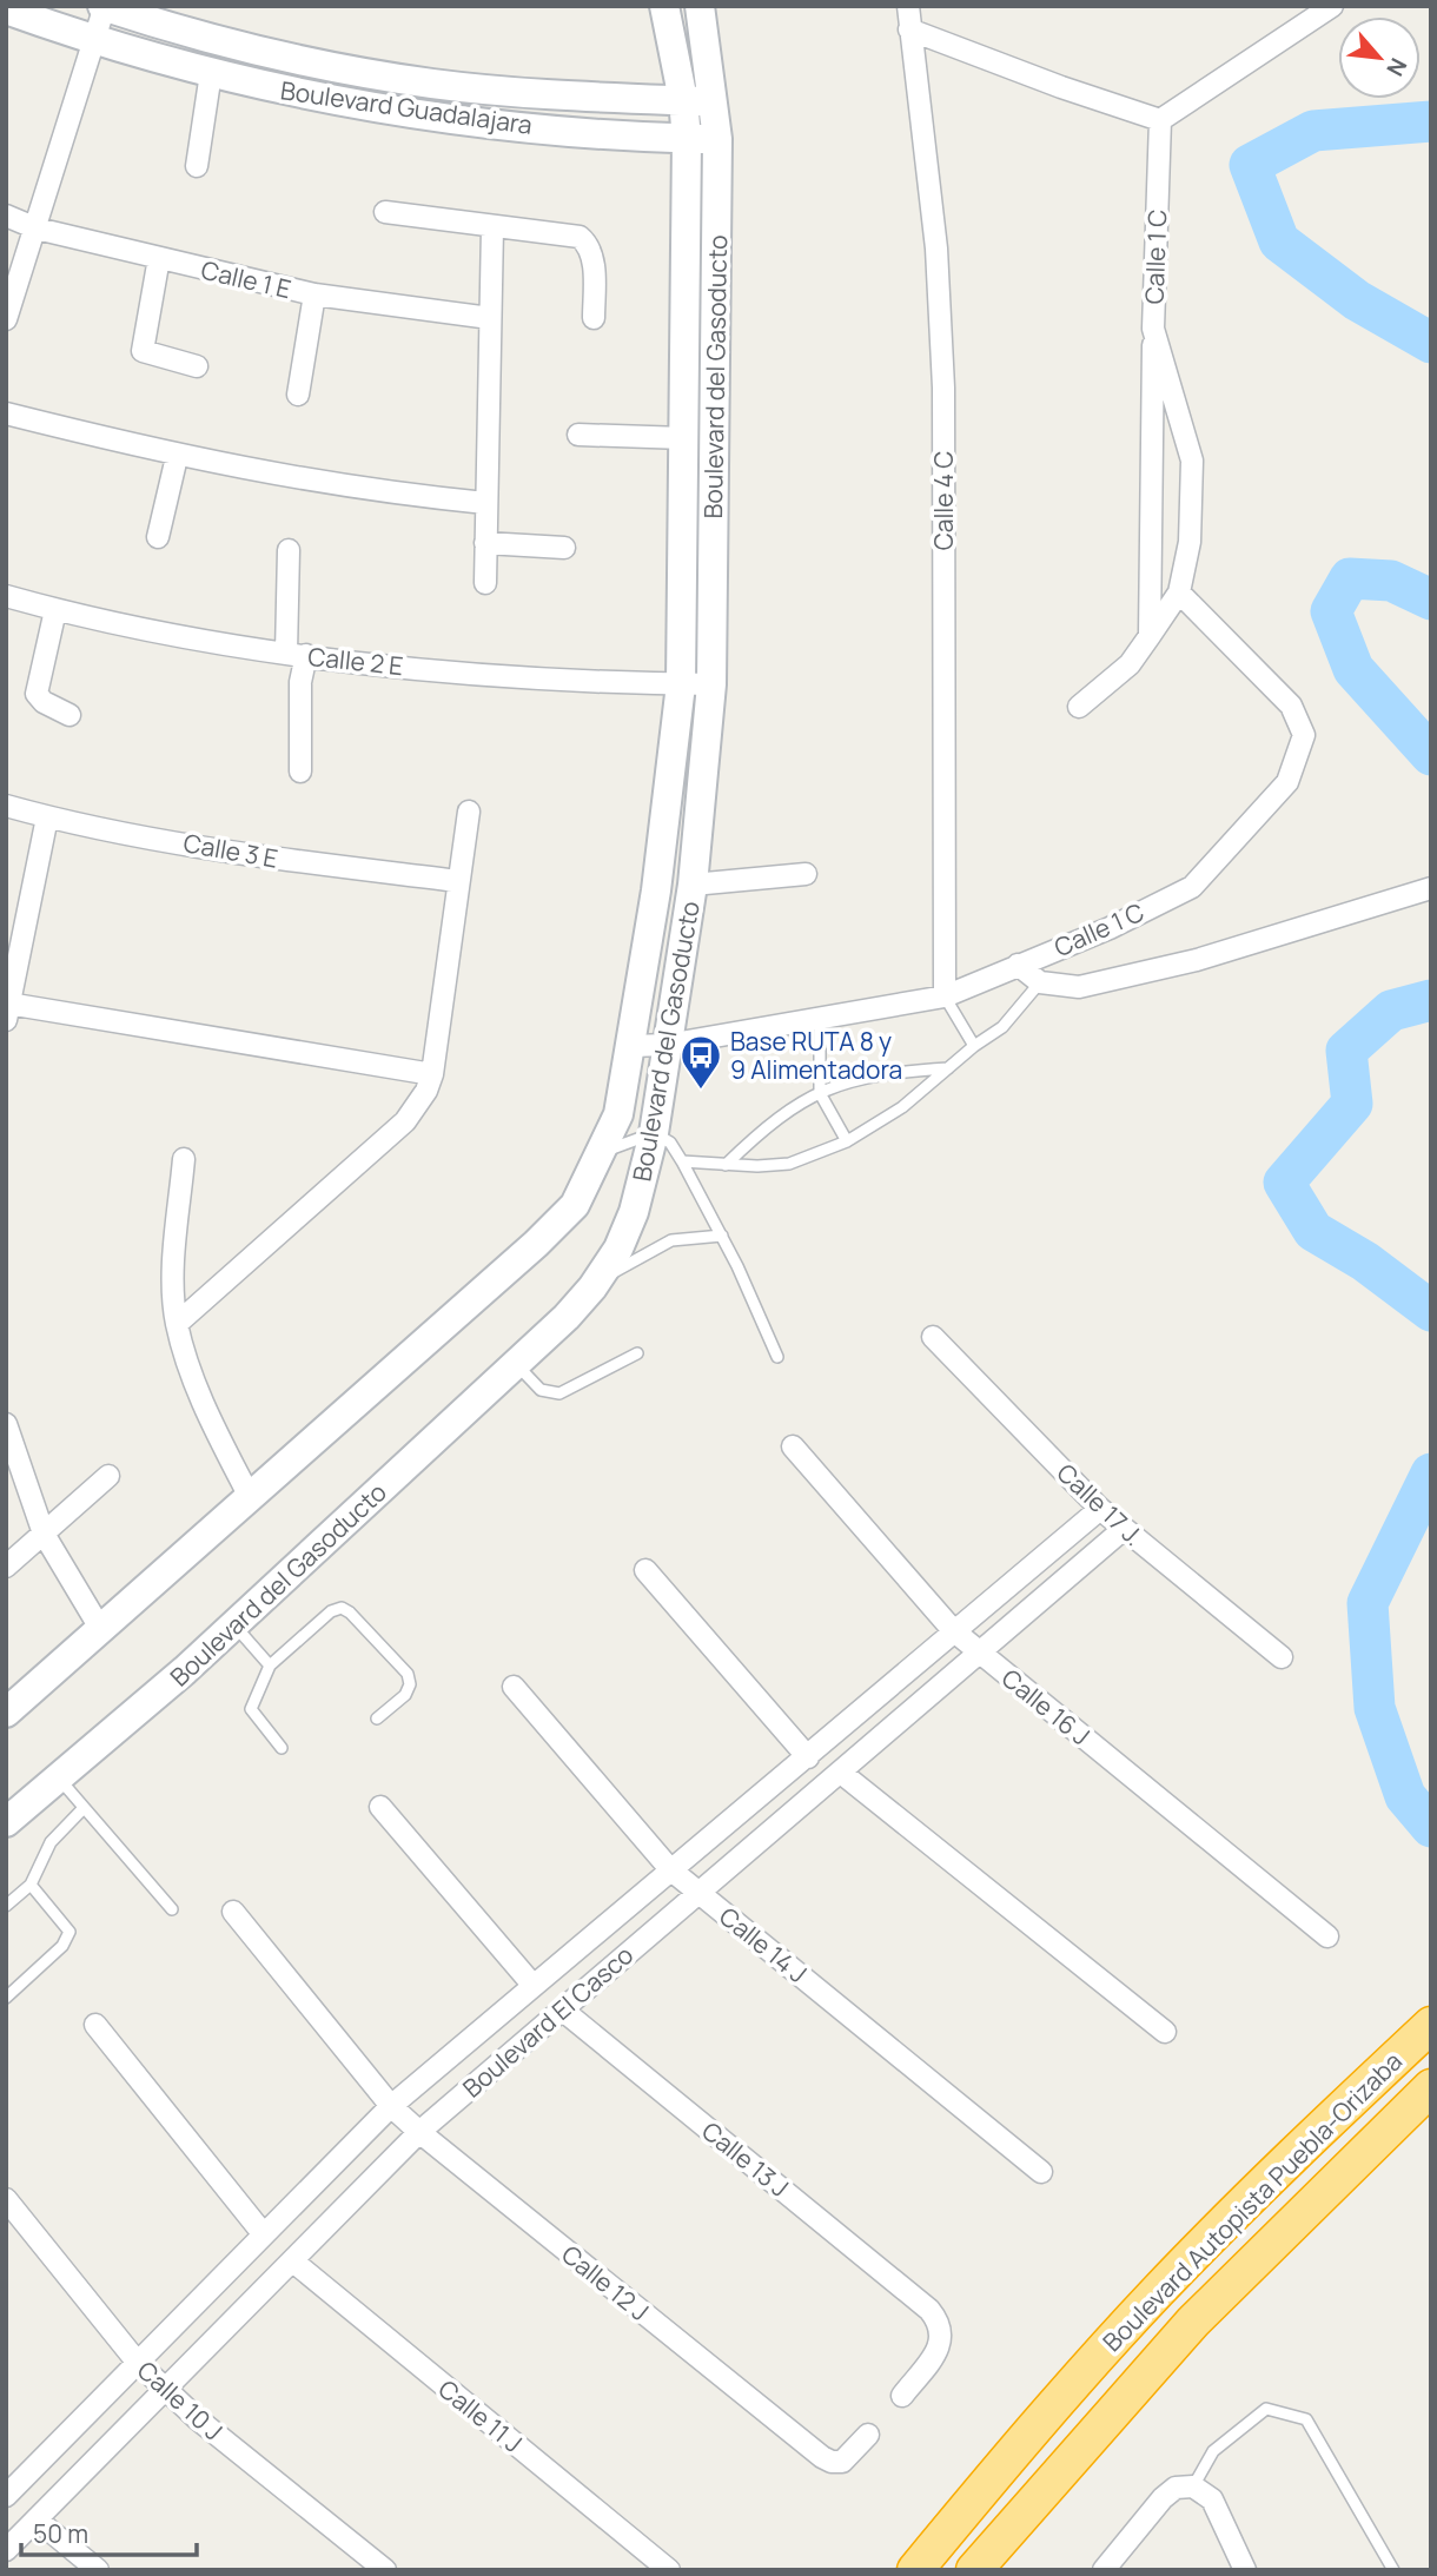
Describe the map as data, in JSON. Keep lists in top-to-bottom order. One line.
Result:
{"streets":{"highway":["Boulevard Autopista Puebla-Orizaba"],"street":["Boulevard Guadalajara","Calle 1 C","Calle 1 E","Boulevard del Gasoducto","Calle 4 C","Calle 2 E","Calle 3 E","Calle 17 J.","Calle 16 J","Calle 14 J","Boulevard El Casco","Calle 13 J","Calle 12 J","Calle 10 J","Calle 11 J"]},"crossings":[["Boulevard Guadalajara","Boulevard del Gasoducto"],["Calle 1 C","Boulevard del Gasoducto"],["Calle 1 C","Calle 4 C"],["Boulevard del Gasoducto","Calle 2 E"],["Calle 17 J.","Boulevard El Casco"],["Calle 16 J","Boulevard El Casco"],["Calle 14 J","Boulevard El Casco"],["Boulevard El Casco","Calle 13 J"],["Boulevard El Casco","Calle 12 J"],["Boulevard El Casco","Calle 10 J"],["Boulevard El Casco","Calle 11 J"]],"places":{"bus stop":["Base RUTA 8 y 9 Alimentadora"]},"scale_bar":"50 m","north":"bottom right"}
